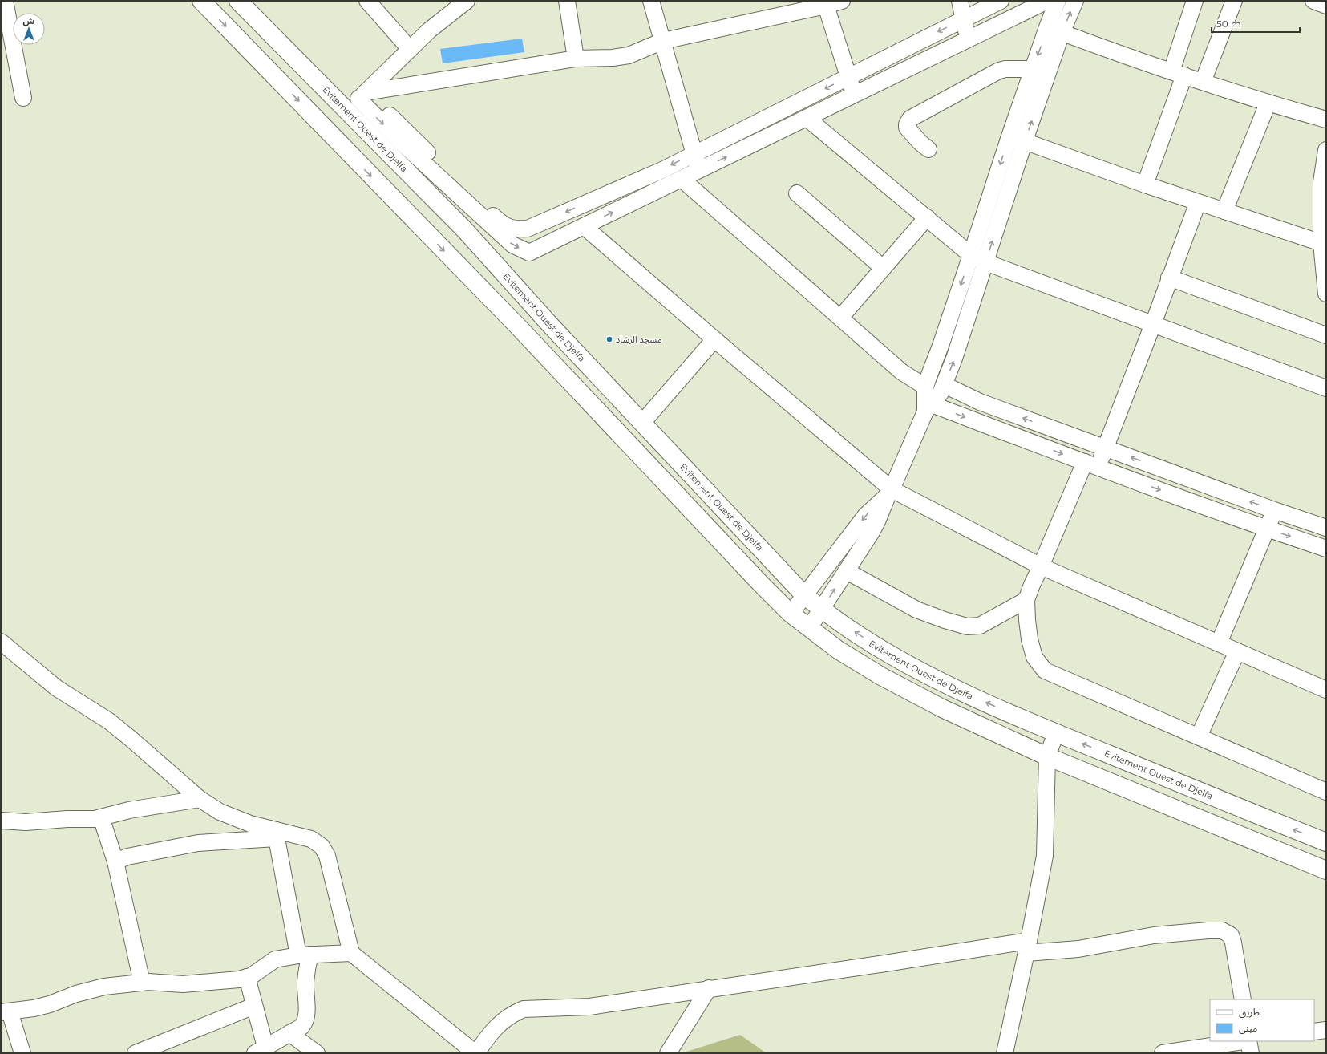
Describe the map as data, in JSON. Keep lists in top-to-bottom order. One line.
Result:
{"streets":{"highway":["Evitement Ouest de Djelfa"]},"places":["مسجد الرشاد"],"legend":["طريق","مبنى"],"scale_bar":"50 m","north":"top"}
